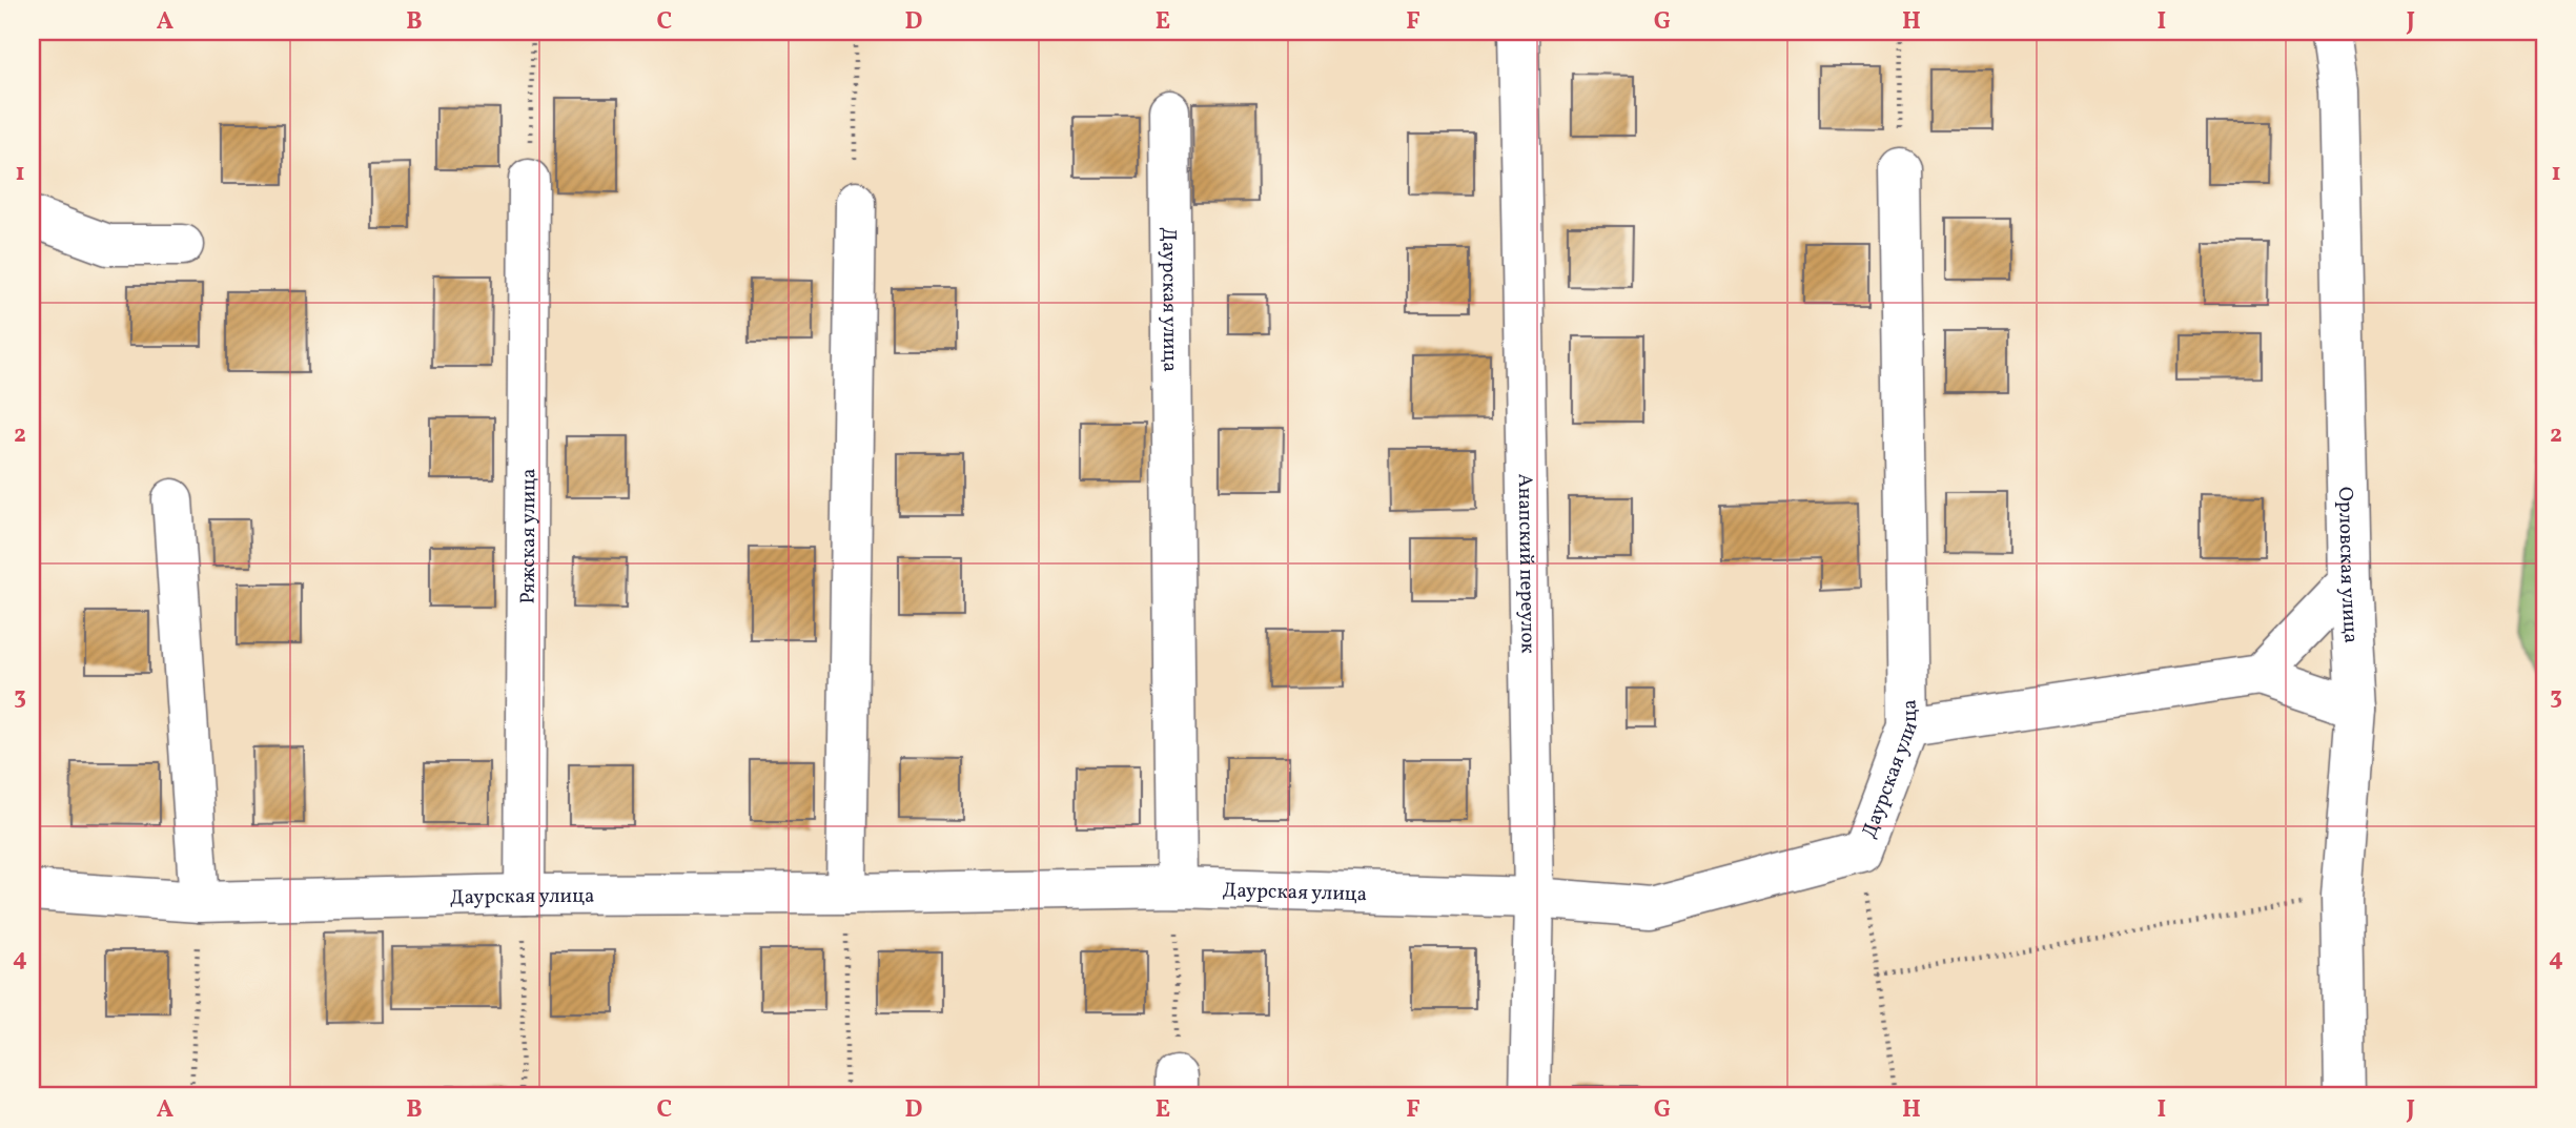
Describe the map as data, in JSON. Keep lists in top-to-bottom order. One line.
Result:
{"streets":{"street":["Даурская улица","Ряжская улица","Орловская улица","Анапский переулок"]},"crossings":[["Даурская улица","Ряжская улица"],["Даурская улица","Анапский переулок"]],"grid":{"columns":["A","B","C","D","E","F","G","H","I","J"],"rows":["1","2","3","4"]}}
